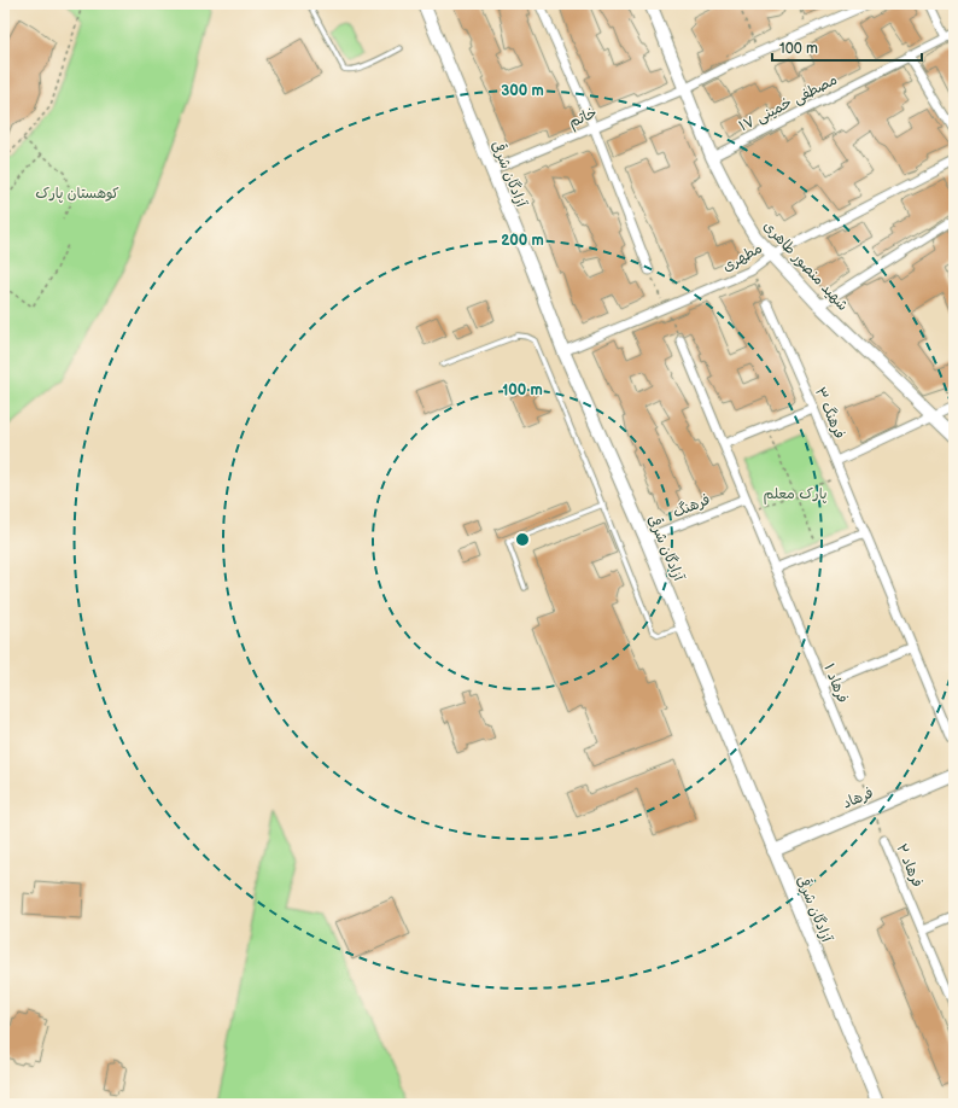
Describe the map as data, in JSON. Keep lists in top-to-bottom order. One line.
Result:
{"streets":{"main road":["آزادگان شرقی","شهید منصور طاهری","فرهاد"],"street":["مصطفی خمینی ۱۷","خاتم","مطهری","فرهنگ ۳","فرهنگ","فرهاد ۱","فرهاد ۲"]},"crossings":[["مصطفی خمینی ۱۷","شهید منصور طاهری"],["خاتم","آزادگان شرقی"],["خاتم","شهید منصور طاهری"],["آزادگان شرقی","مطهری"],["آزادگان شرقی","فرهنگ"],["آزادگان شرقی","فرهاد"],["مطهری","شهید منصور طاهری"],["فرهنگ","فرهاد ۱"],["فرهاد","فرهاد ۲"]],"parks":["کوهستان پارک","پارک معلم"],"scale_bar":"100 m","rings":["300 m","200 m","100 m"]}
